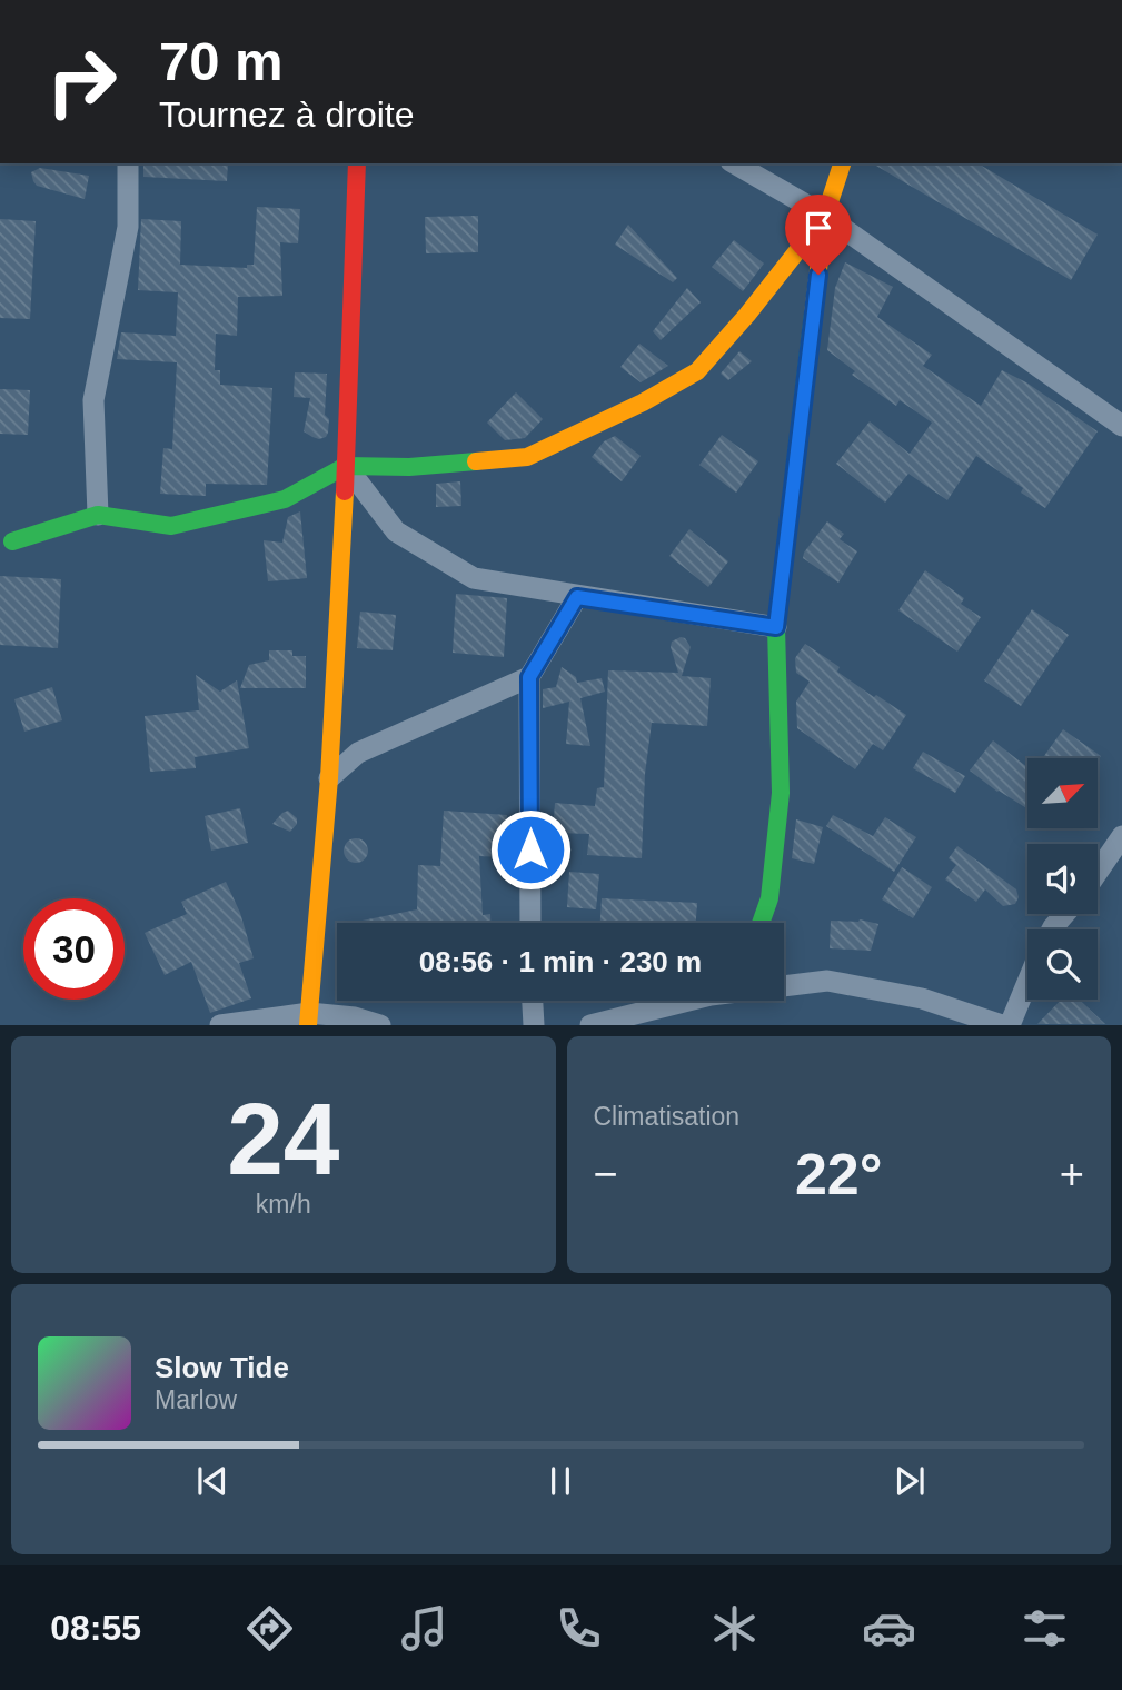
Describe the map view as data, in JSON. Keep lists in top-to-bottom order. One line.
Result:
{"north":"top right","page":{"turn":["70 m","Tournez à droite"],"limit":"30","trip":"08:56 · 1 min · 230 m","tile":[["24","km/h"],"Climatisation"],"heat":["−","22°","+"],"song":["Slow Tide","Marlow"],"tabs":"08:55"}}
